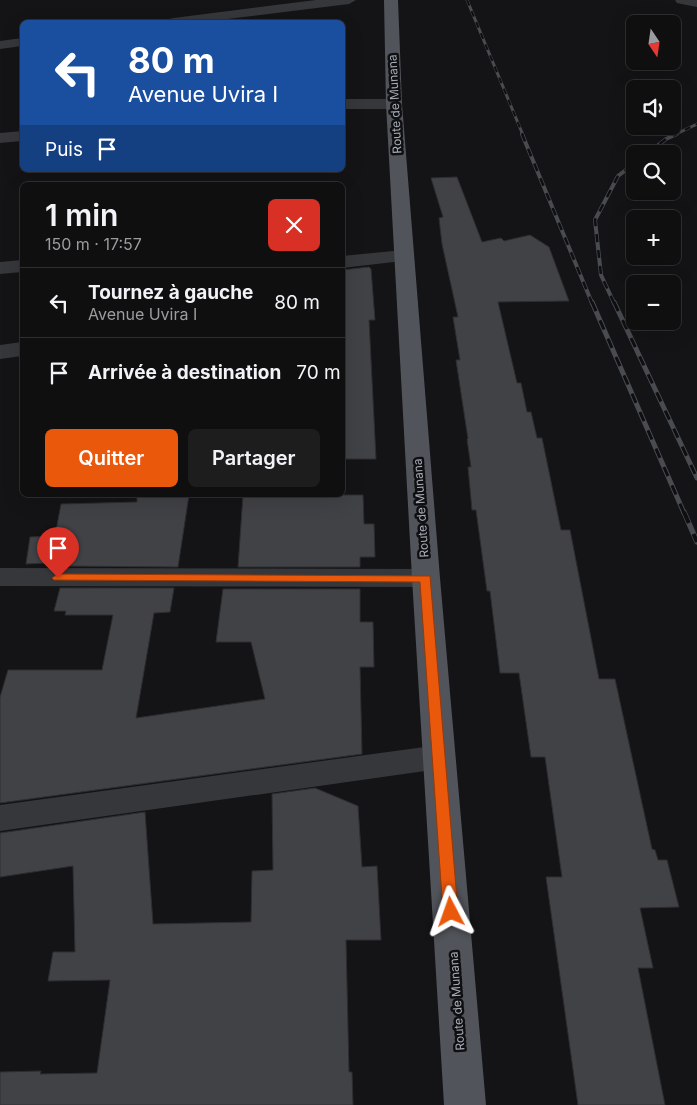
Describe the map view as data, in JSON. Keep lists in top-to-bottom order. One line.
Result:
{"streets":{"main road":["Route de Munana"]},"north":"bottom","page":{"map_buttons":["+","−"],"turn":["80 m","Avenue Uvira I"],"then":"Puis","heading":["1 min","150 m · 17:57"],"list":[{"name":"Tournez à gauche","note":"Avenue Uvira I","value":"80 m"},{"name":"Arrivée à destination","value":"70 m"}],"buttons":["Quitter","Partager"]}}
